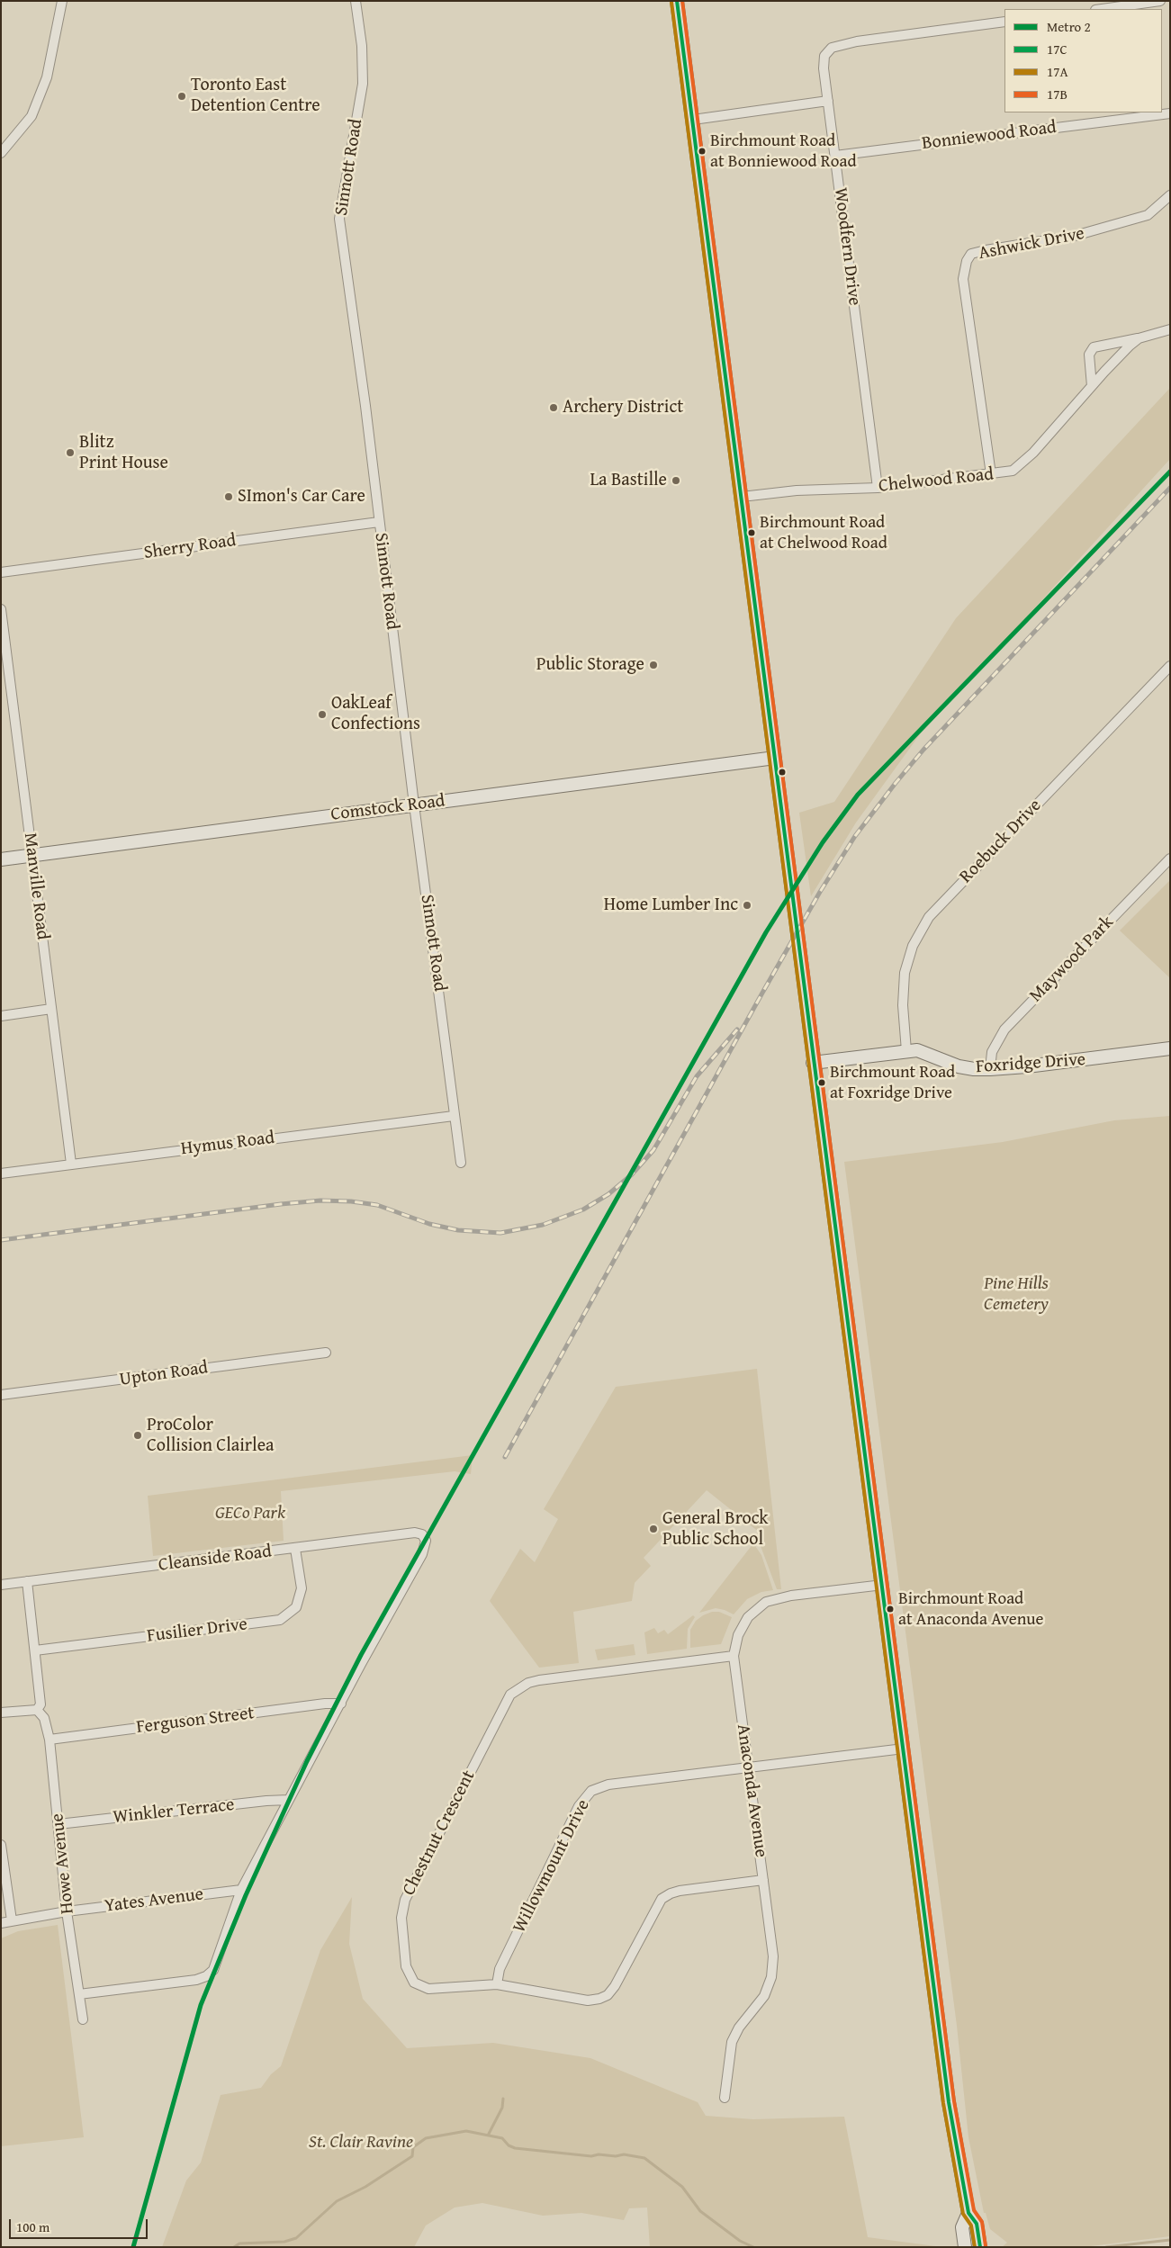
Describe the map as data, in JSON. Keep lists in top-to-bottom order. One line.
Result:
{"streets":{"main road":["Comstock Road","Foxridge Drive"],"street":["Bonniewood Road","Sinnott Road","Ashwick Drive","Woodfern Drive","Chelwood Road","Sherry Road","Roebuck Drive","Manville Road","Maywood Park","Hymus Road","Upton Road","Cleanside Road","Fusilier Drive","Ferguson Street","Anaconda Avenue","Winkler Terrace","Chestnut Crescent","Howe Avenue","Willowmount Drive","Yates Avenue"]},"crossings":[["Bonniewood Road","Woodfern Drive"],["Sinnott Road","Sherry Road"],["Sinnott Road","Comstock Road"],["Sinnott Road","Hymus Road"],["Ashwick Drive","Chelwood Road"],["Woodfern Drive","Chelwood Road"],["Comstock Road","Manville Road"],["Roebuck Drive","Foxridge Drive"],["Manville Road","Hymus Road"],["Maywood Park","Foxridge Drive"],["Cleanside Road","Fusilier Drive"],["Cleanside Road","Ferguson Street"],["Ferguson Street","Howe Avenue"],["Anaconda Avenue","Chestnut Crescent"],["Anaconda Avenue","Willowmount Drive"],["Winkler Terrace","Howe Avenue"],["Chestnut Crescent","Willowmount Drive"],["Howe Avenue","Yates Avenue"]],"parks":["Pine Hills Cemetery","GECo Park","St. Clair Ravine"],"places":["Toronto East Detention Centre","Birchmount Road at Bonniewood Road","Archery District","Blitz Print House","La Bastille","SImon's Car Care","Birchmount Road at Chelwood Road","Public Storage","OakLeaf Confections","Home Lumber Inc","Birchmount Road at Foxridge Drive","ProColor Collision Clairlea","General Brock Public School","Birchmount Road at Anaconda Avenue"],"lines":["transit line 17C","transit line 17B","transit line 17A","metro line 2"],"legend":["Metro 2","17C","17A","17B"],"scale_bar":"100 m"}
